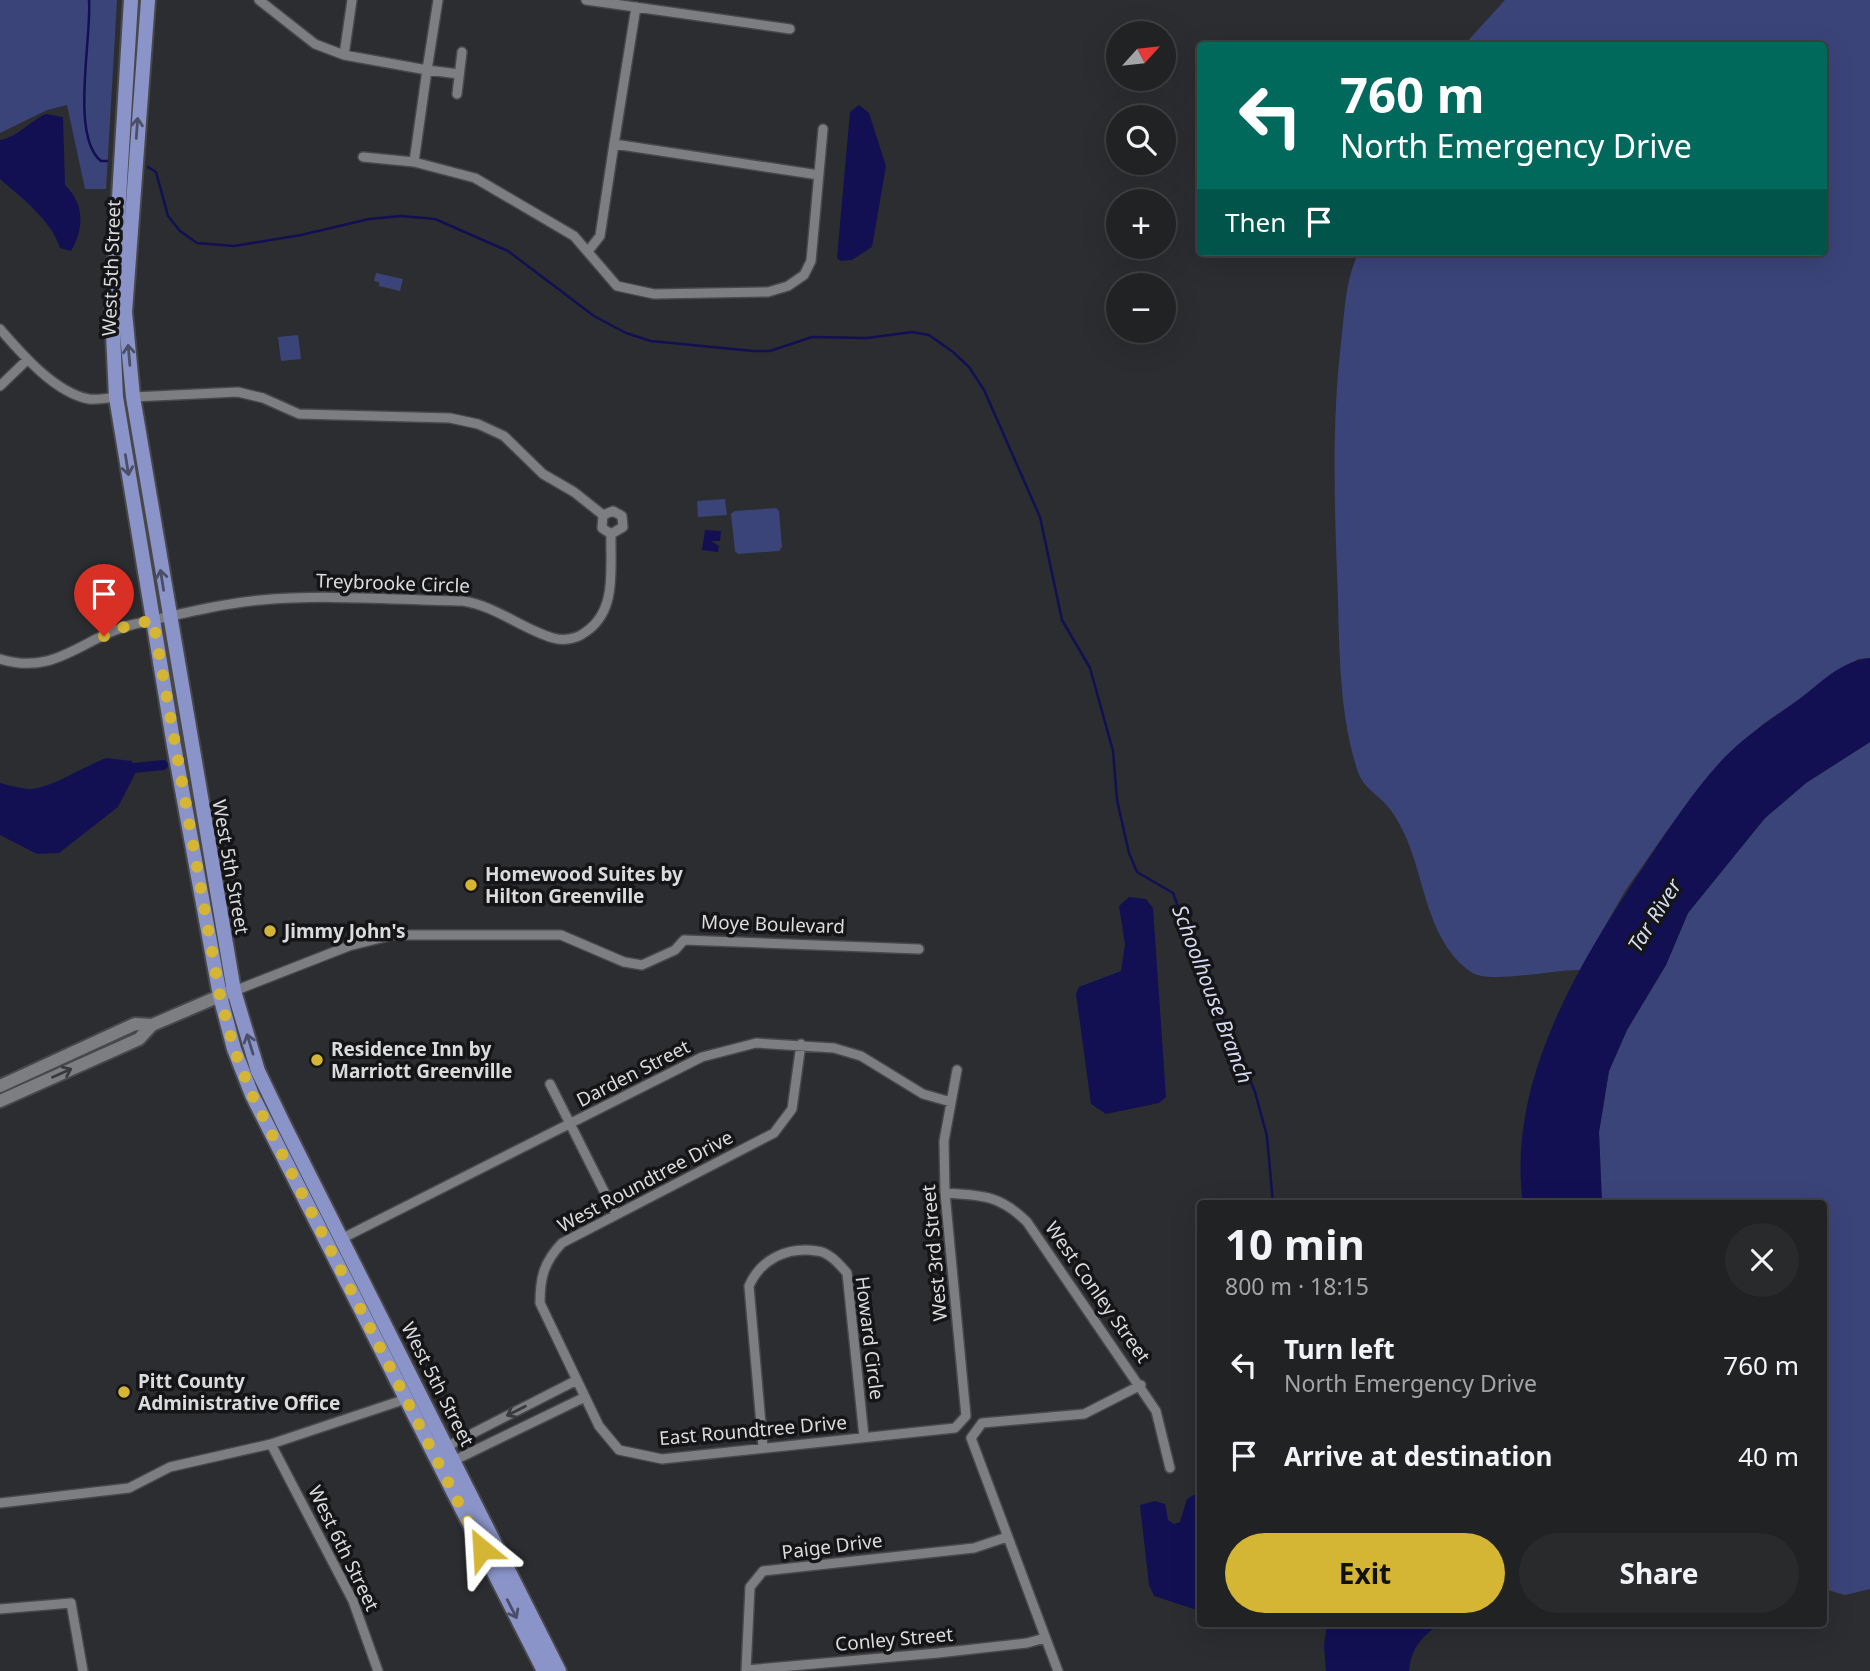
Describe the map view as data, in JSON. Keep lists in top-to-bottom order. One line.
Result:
{"streets":{"main road":["West 5th Street"],"street":["Treybrooke Circle","Moye Boulevard","Darden Street","West Roundtree Drive","West 3rd Street","West Conley Street","Howard Circle","East Roundtree Drive","Paige Drive","West 6th Street","Conley Street"]},"crossings":[["West 5th Street","Treybrooke Circle"],["West 5th Street","Moye Boulevard"],["West 5th Street","Darden Street"],["Darden Street","West Roundtree Drive"],["Darden Street","West 3rd Street"],["West Roundtree Drive","East Roundtree Drive"],["West 3rd Street","West Conley Street"],["West 3rd Street","East Roundtree Drive"],["Howard Circle","East Roundtree Drive"],["Paige Drive","Conley Street"]],"water":["Tar River","Schoolhouse Branch"],"places":["Homewood Suites by Hilton Greenville","Jimmy John's","Residence Inn by Marriott Greenville","Pitt County Administrative Office"],"north":"top right","page":{"map_buttons":["+","−"],"turn":["760 m","North Emergency Drive"],"then":"Then","heading":["10 min","800 m · 18:15"],"list":[{"name":"Turn left","note":"North Emergency Drive","value":"760 m"},{"name":"Arrive at destination","value":"40 m"}],"buttons":["Exit","Share"]}}
